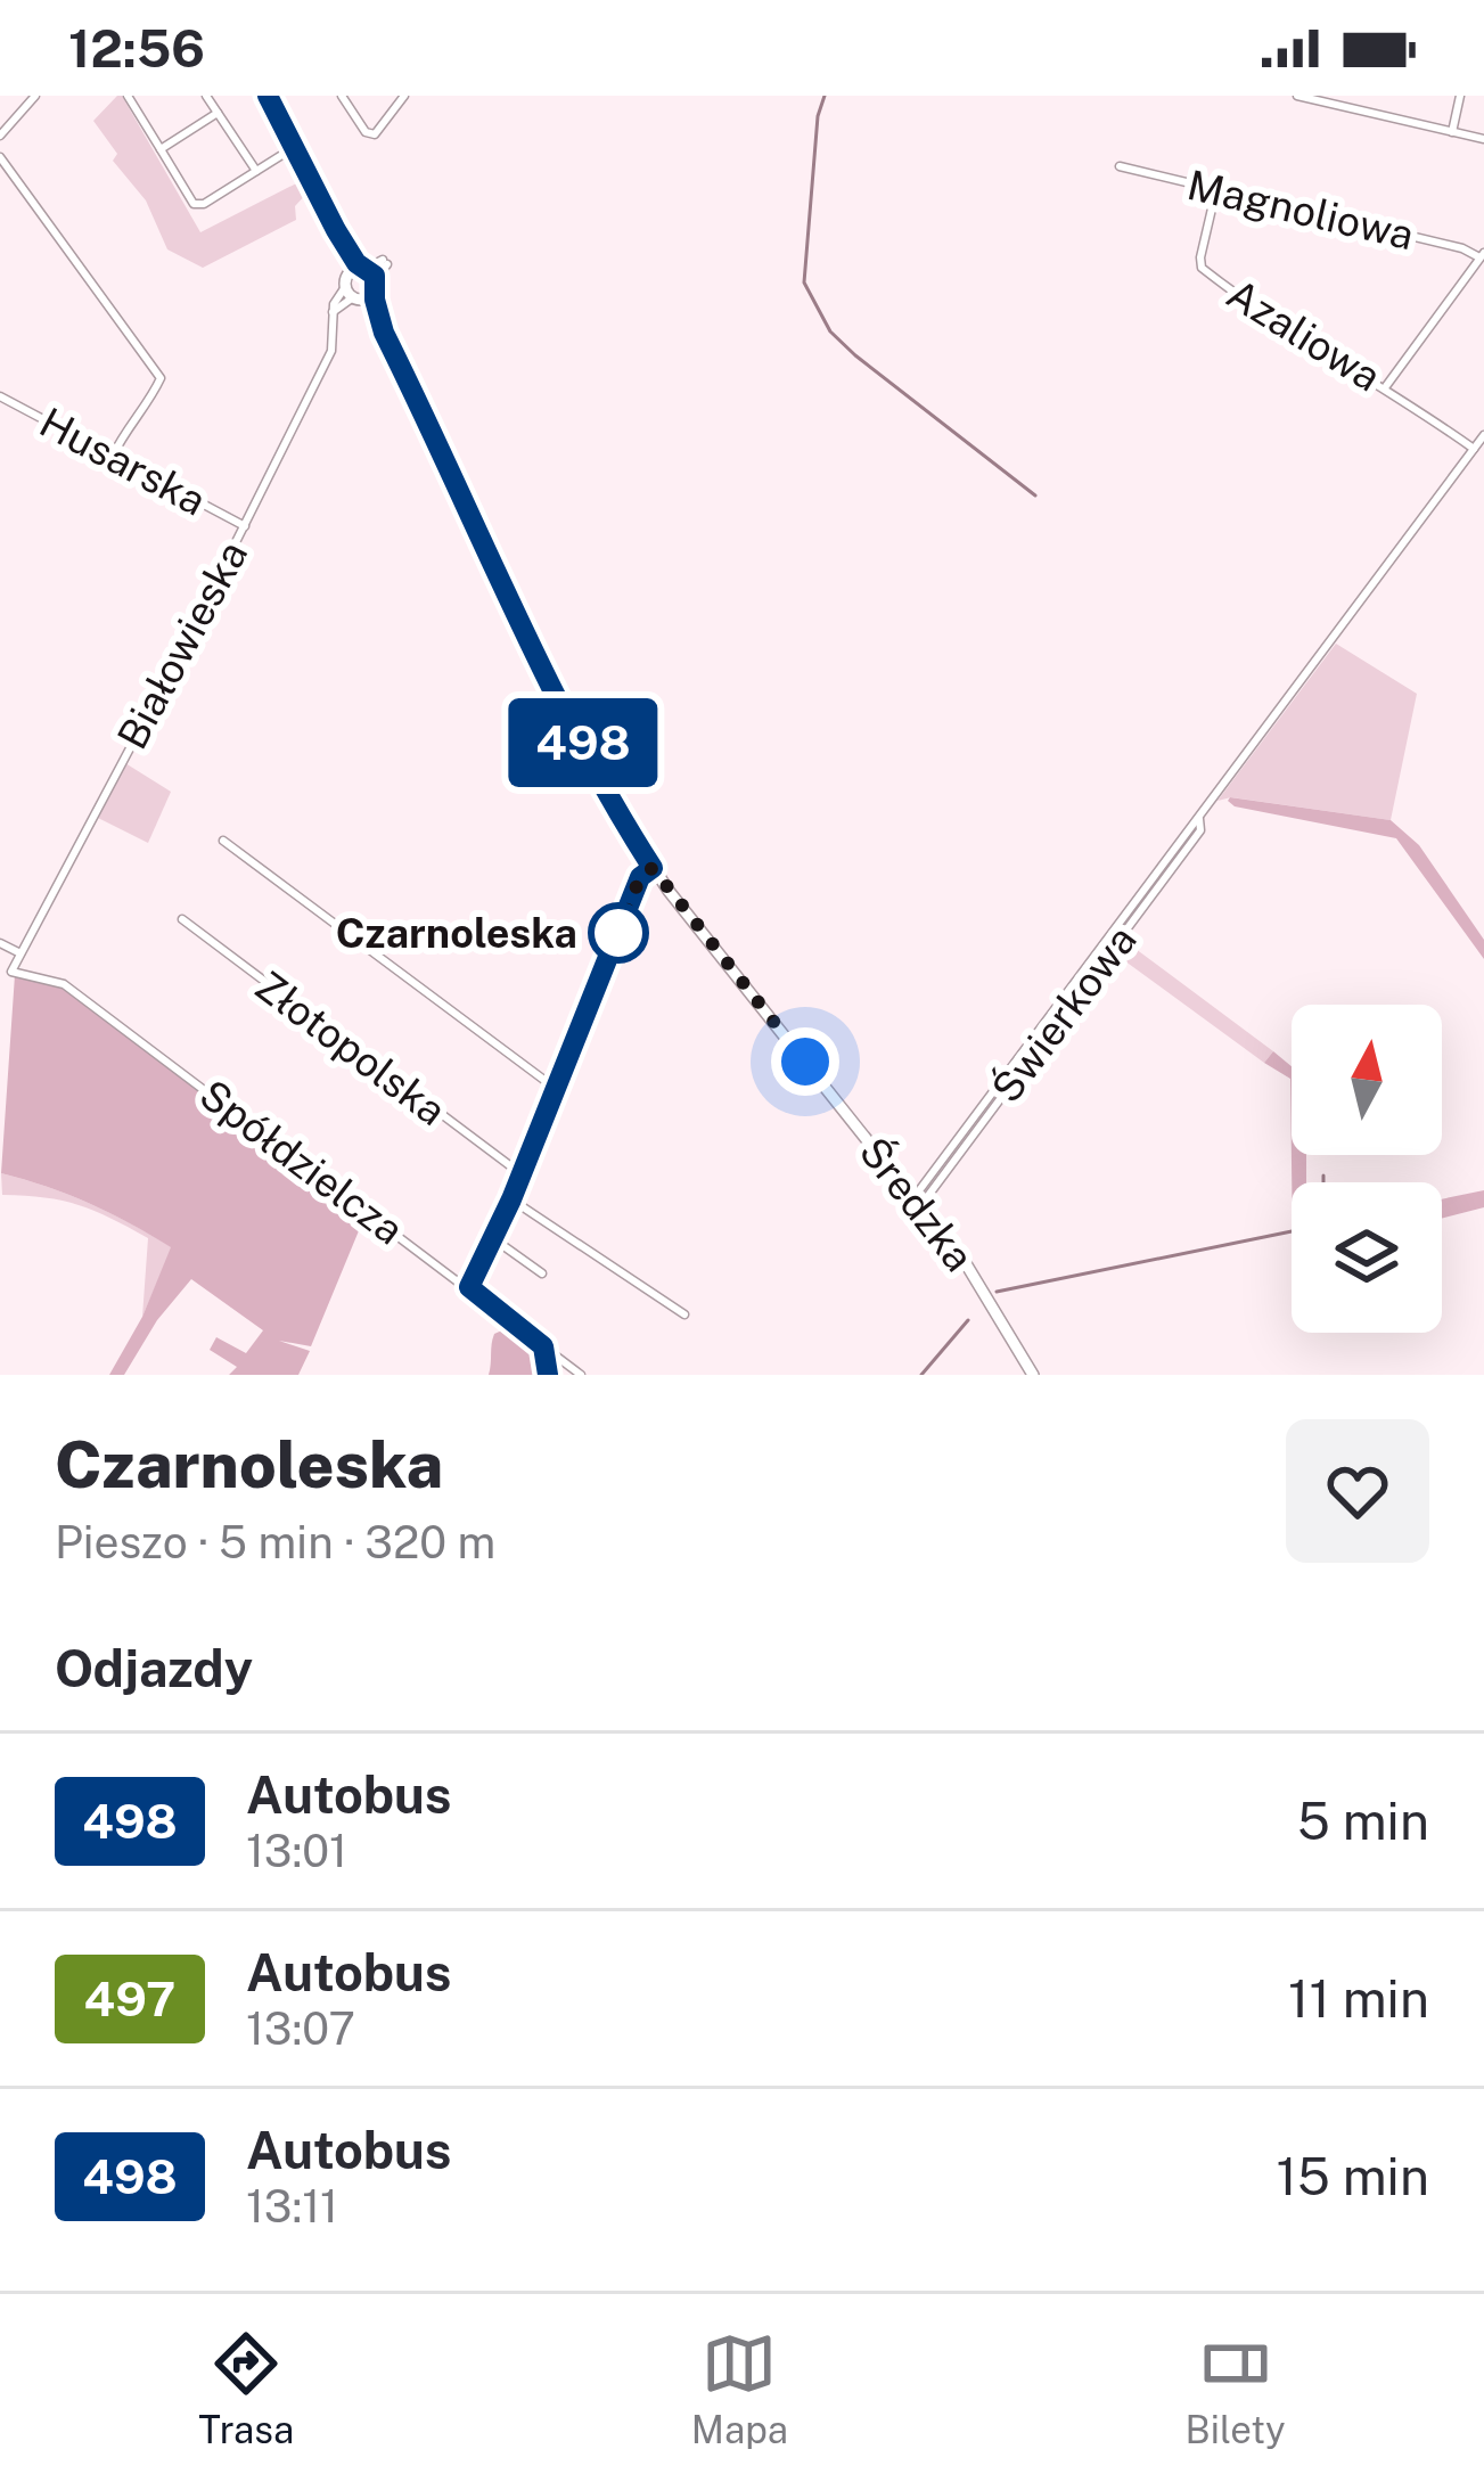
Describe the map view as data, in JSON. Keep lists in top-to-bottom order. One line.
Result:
{"streets":{"street":["Magnoliowa","Azaliowa","Husarska","Białowieska","Świerkowa","Złotopolska","Spółdzielcza","Średzka"]},"crossings":[["Magnoliowa","Azaliowa"],["Azaliowa","Świerkowa"],["Husarska","Białowieska"],["Białowieska","Spółdzielcza"],["Białowieska","Średzka"],["Świerkowa","Średzka"]],"places":["Czarnoleska"],"lines":["bus line 498"],"north":"top","page":{"status":"12:56","on_map":"498","heading":[["Czarnoleska","Pieszo · 5 min · 320 m"],"Odjazdy"],"list":[{"mark":"498","name":"Autobus","note":"13:01","value":"5 min"},{"mark":"497","name":"Autobus","note":"13:07","value":"11 min"},{"mark":"498","name":"Autobus","note":"13:11","value":"15 min"}],"tabs":["Trasa","Mapa","Bilety"]}}
